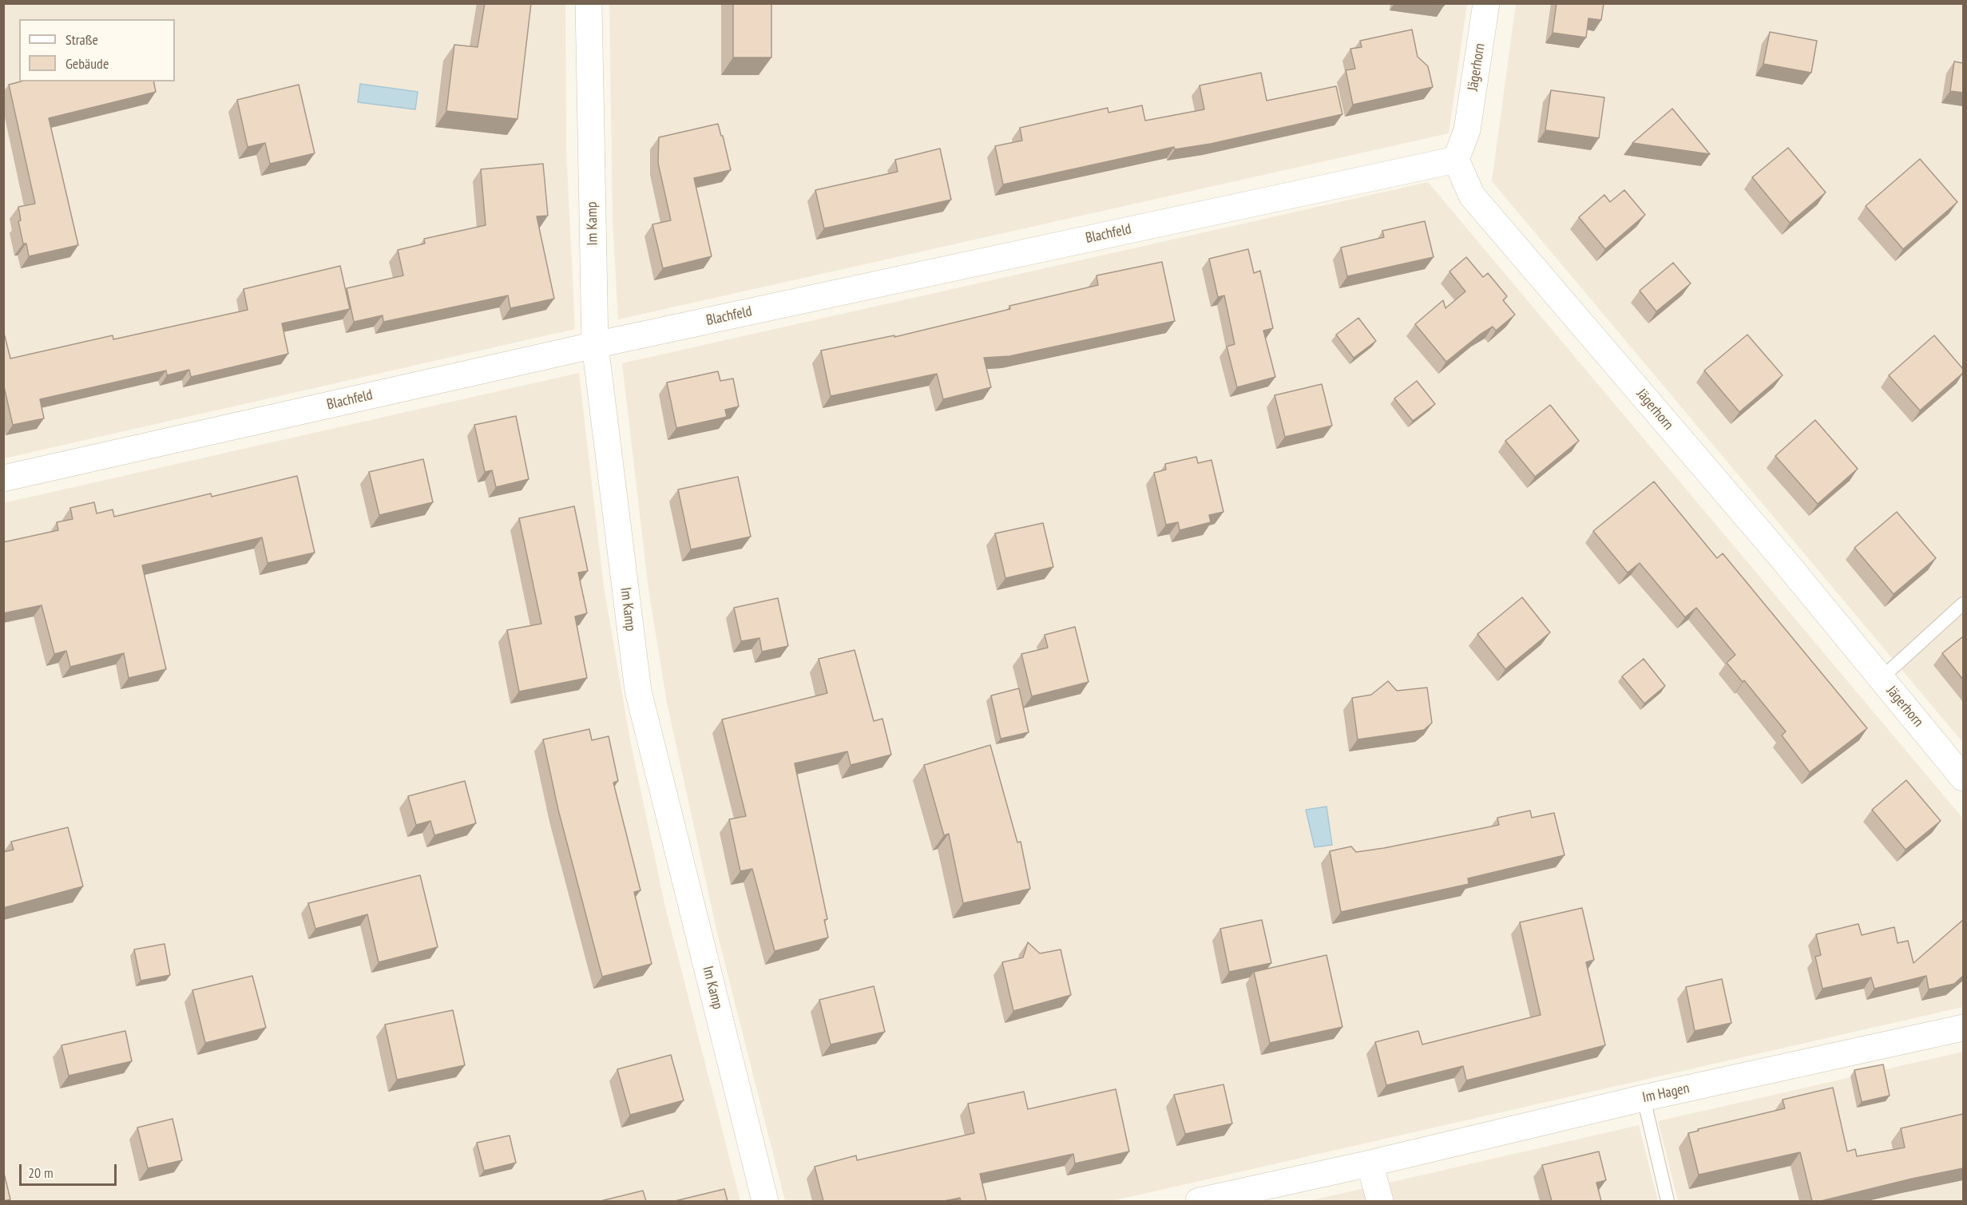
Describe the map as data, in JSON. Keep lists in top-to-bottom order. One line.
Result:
{"streets":{"street":["Jägerhorn","Im Kamp","Blachfeld","Im Hagen"]},"crossings":[["Jägerhorn","Blachfeld"],["Im Kamp","Blachfeld"]],"legend":["Straße","Gebäude"],"scale_bar":"20 m"}
